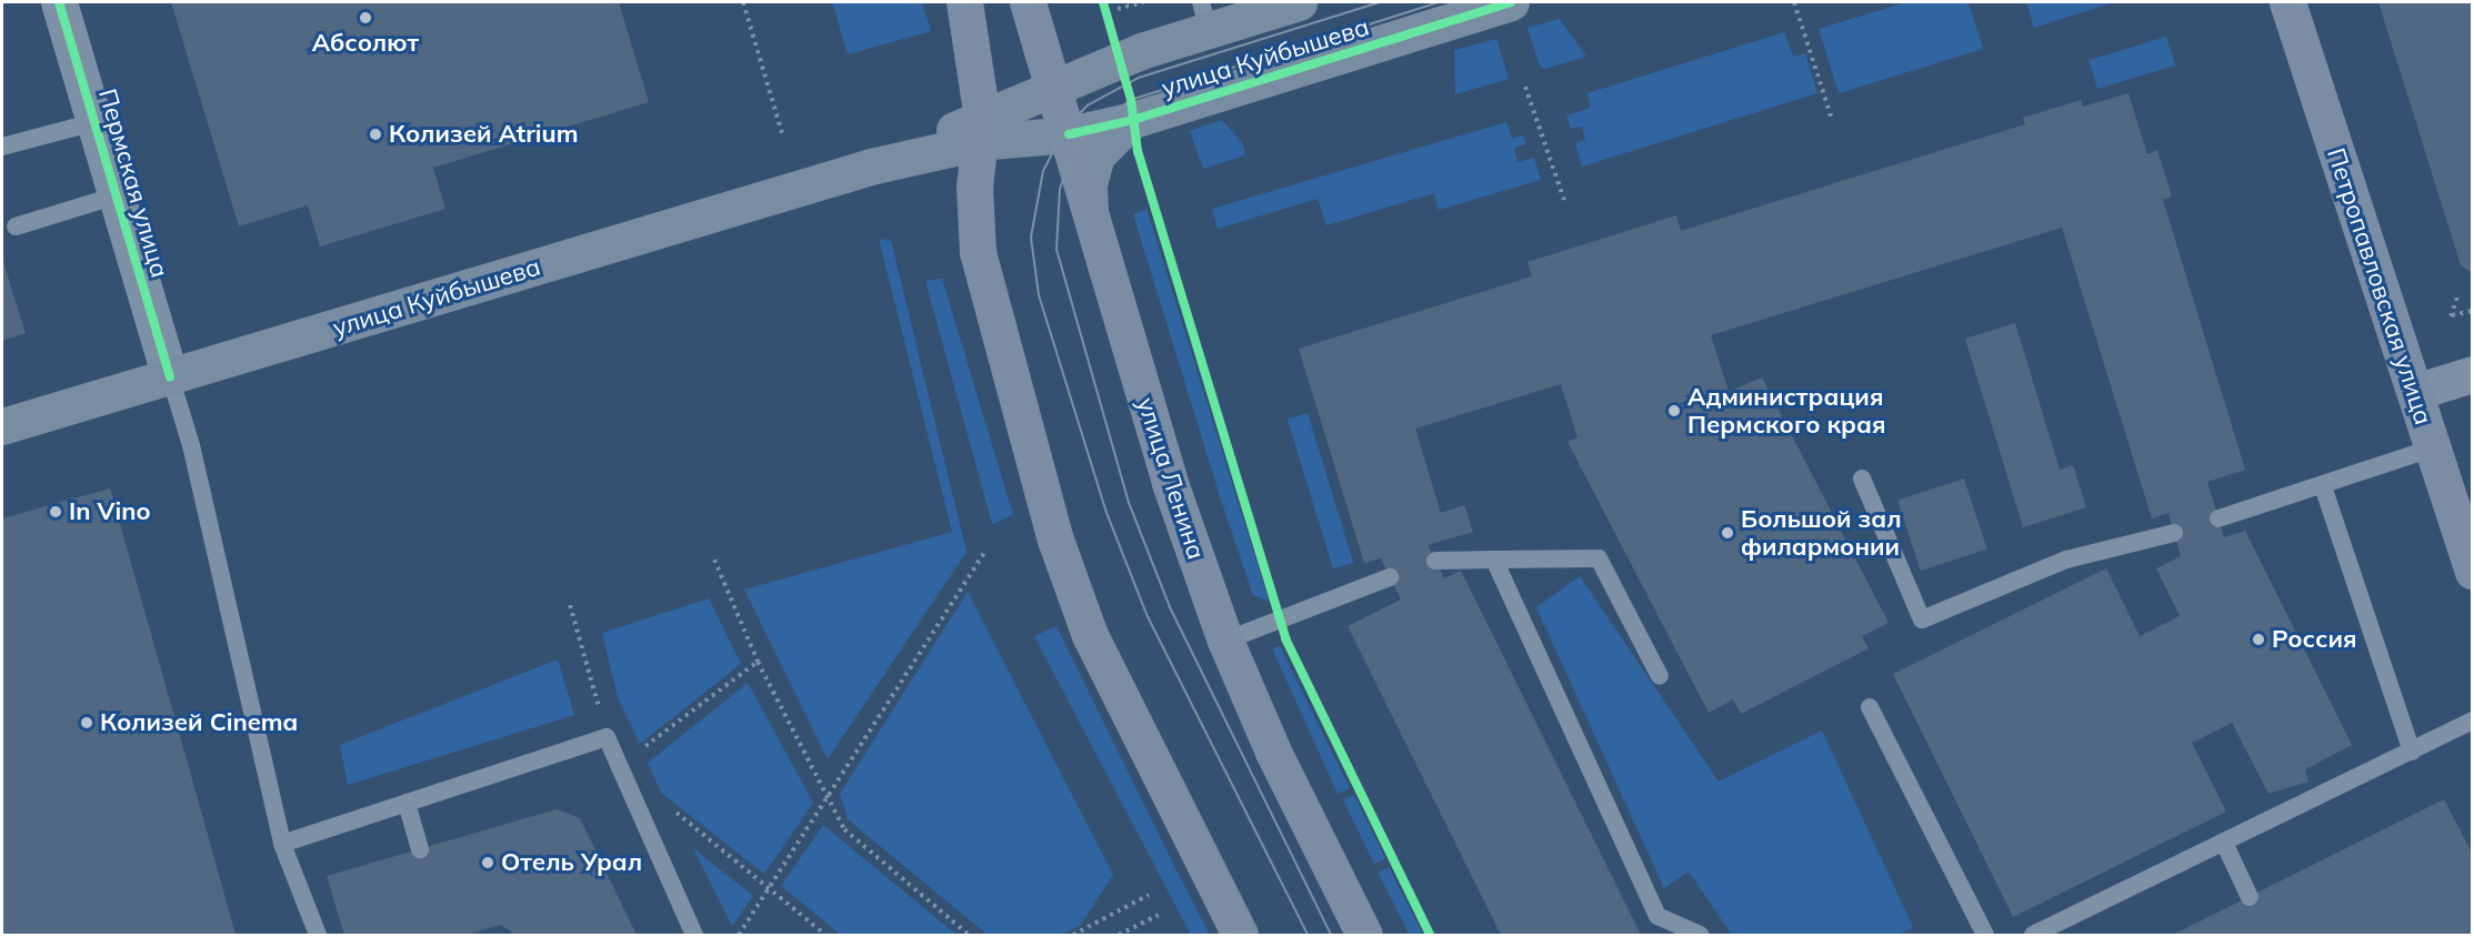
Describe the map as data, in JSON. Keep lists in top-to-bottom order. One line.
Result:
{"streets":{"main road":["улица Куйбышева","Петропавловская улица","улица Ленина"],"street":["Пермская улица"]},"crossings":[["улица Куйбышева","Пермская улица"],["улица Куйбышева","улица Ленина"]],"places":["Абсолют","Колизей Atrium","Администрация Пермского края","In Vino","Большой зал филармонии","Россия","Колизей Cinema","Отель Урал"]}
